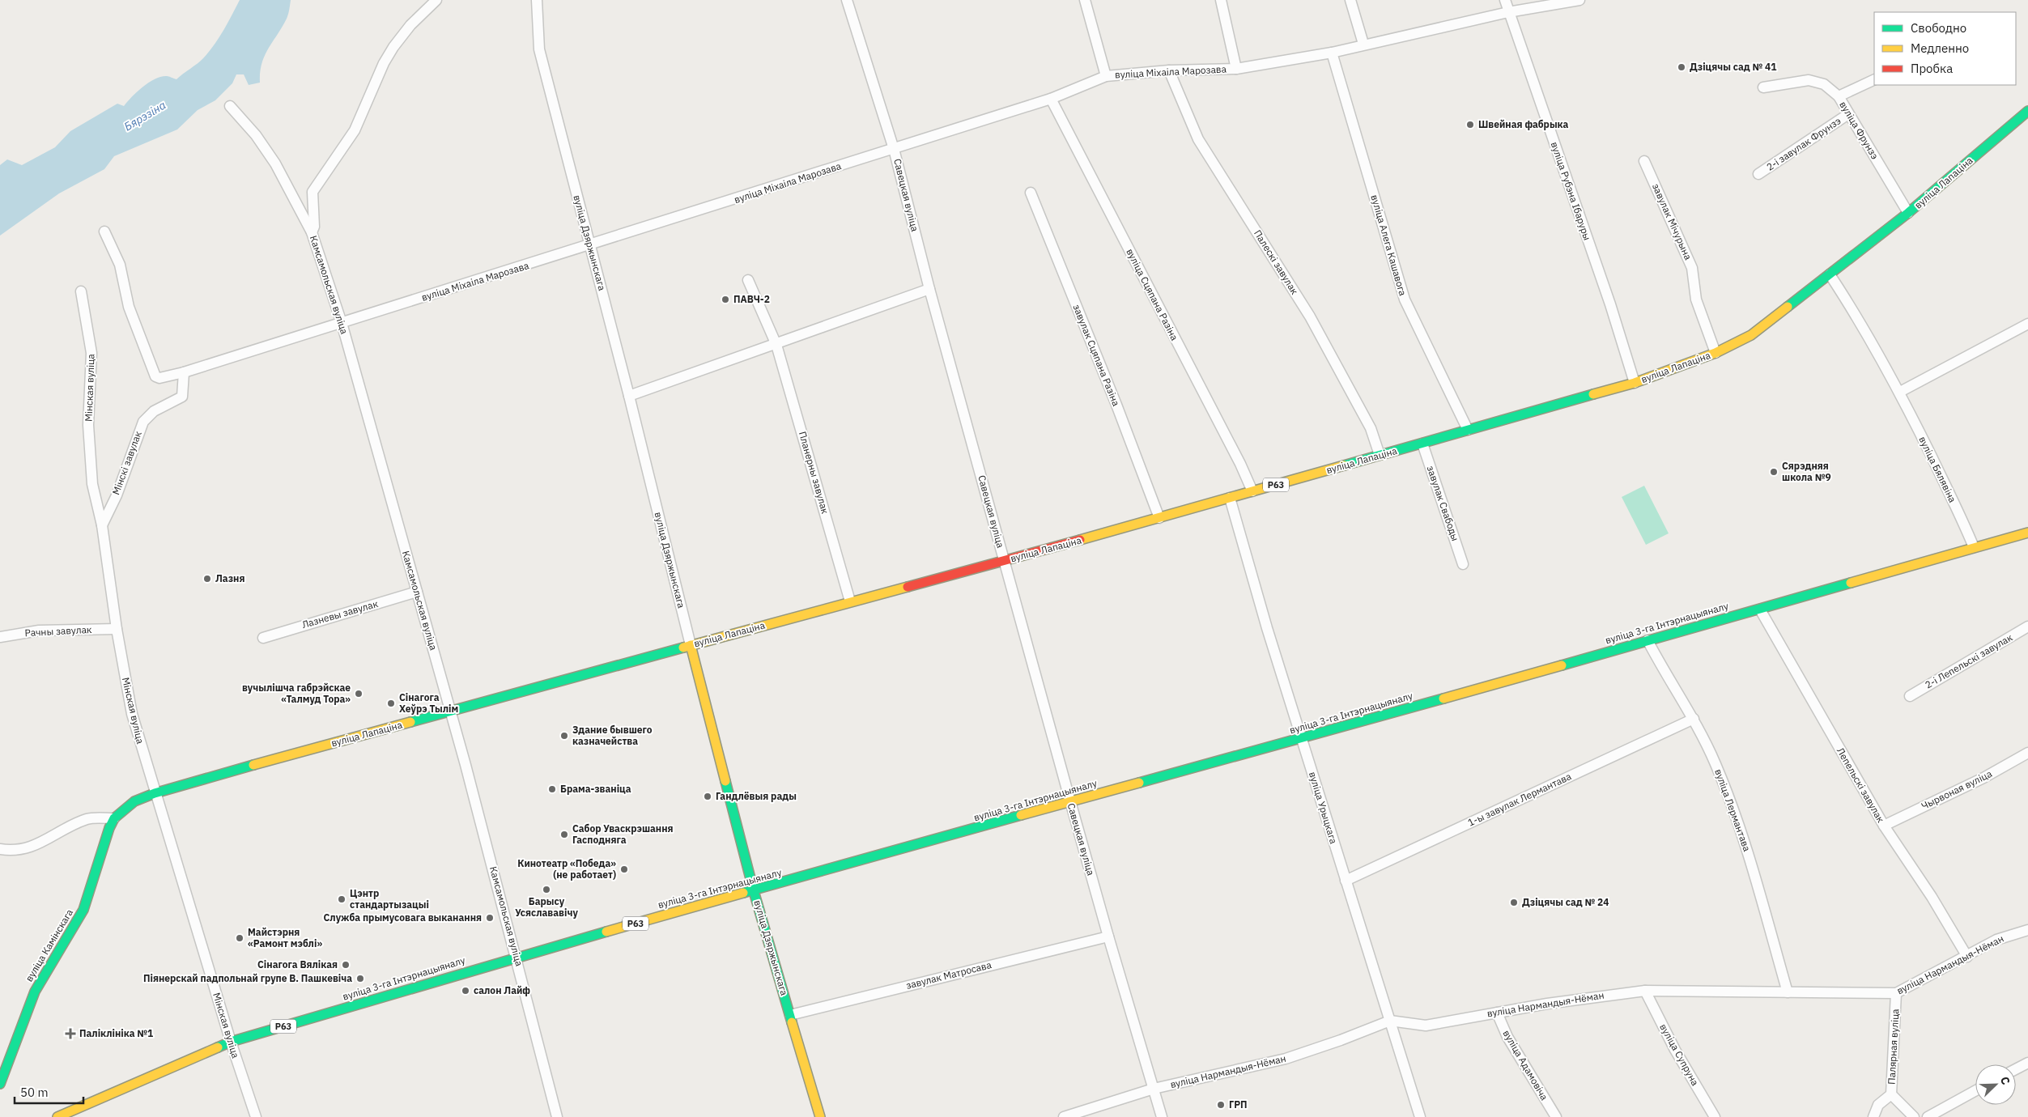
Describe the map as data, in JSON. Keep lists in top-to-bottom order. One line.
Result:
{"streets":{"main road":["вуліца Лапаціна","вуліца Дзяржынскага","Р63","вуліца 3-га Інтэрнацыяналу","вуліца Камінскага"],"street":["вуліца Міхаіла Марозава","вуліца Фрунзэ","2-і завулак Фрунзэ","вуліца Рубэна Ібаруры","Савецкая вуліца","завулак Мічурына","вуліца Алега Кашавога","Палескі завулак","Камсамольская вуліца","вуліца Сцяпана Разіна","завулак Сцяпана Разіна","Мінская вуліца","Мінскі завулак","вуліца Бялявіна","Планерны завулак","завулак Свабоды","Лазневы завулак","Рачны завулак","2-і Лепельскі завулак","Лепельскі завулак","Чырвоная вуліца","1-ы завулак Лермантава","вуліца Урыцкага","вуліца Лермантава","вуліца Нармандыя-Нёман","завулак Матросава","Палярная вуліца","вуліца Супруна","вуліца Адамовіча"]},"crossings":[["вуліца Міхаіла Марозава","вуліца Рубэна Ібаруры"],["вуліца Міхаіла Марозава","Савецкая вуліца"],["вуліца Міхаіла Марозава","вуліца Дзяржынскага"],["вуліца Міхаіла Марозава","вуліца Алега Кашавога"],["вуліца Міхаіла Марозава","Палескі завулак"],["вуліца Міхаіла Марозава","Камсамольская вуліца"],["вуліца Міхаіла Марозава","вуліца Сцяпана Разіна"],["вуліца Міхаіла Марозава","Мінскі завулак"],["вуліца Фрунзэ","2-і завулак Фрунзэ"],["вуліца Фрунзэ","вуліца Лапаціна"],["вуліца Лапаціна","вуліца Рубэна Ібаруры"],["вуліца Лапаціна","Савецкая вуліца"],["вуліца Лапаціна","завулак Мічурына"],["вуліца Лапаціна","вуліца Дзяржынскага"],["вуліца Лапаціна","вуліца Алега Кашавога"],["вуліца Лапаціна","Палескі завулак"],["вуліца Лапаціна","Камсамольская вуліца"],["вуліца Лапаціна","вуліца Сцяпана Разіна"],["вуліца Лапаціна","завулак Сцяпана Разіна"],["вуліца Лапаціна","Мінская вуліца"],["вуліца Лапаціна","вуліца Бялявіна"],["вуліца Лапаціна","Планерны завулак"],["вуліца Лапаціна","завулак Свабоды"],["вуліца Лапаціна","вуліца Урыцкага"],["вуліца Лапаціна","вуліца Камінскага"],["Савецкая вуліца","вуліца 3-га Інтэрнацыяналу"],["Савецкая вуліца","вуліца Нармандыя-Нёман"],["Савецкая вуліца","завулак Матросава"],["вуліца Дзяржынскага","вуліца 3-га Інтэрнацыяналу"],["вуліца Дзяржынскага","завулак Матросава"],["Камсамольская вуліца","Лазневы завулак"],["Камсамольская вуліца","вуліца 3-га Інтэрнацыяналу"],["Мінская вуліца","Мінскі завулак"],["Мінская вуліца","вуліца 3-га Інтэрнацыяналу"],["Мінская вуліца","Рачны завулак"],["вуліца Бялявіна","вуліца 3-га Інтэрнацыяналу"],["вуліца 3-га Інтэрнацыяналу","Лепельскі завулак"],["вуліца 3-га Інтэрнацыяналу","вуліца Урыцкага"],["вуліца 3-га Інтэрнацыяналу","вуліца Лермантава"],["Лепельскі завулак","Чырвоная вуліца"],["Лепельскі завулак","вуліца Нармандыя-Нёман"],["1-ы завулак Лермантава","вуліца Урыцкага"],["1-ы завулак Лермантава","вуліца Лермантава"],["вуліца Урыцкага","вуліца Нармандыя-Нёман"],["вуліца Лермантава","вуліца Нармандыя-Нёман"],["вуліца Нармандыя-Нёман","Палярная вуліца"],["вуліца Нармандыя-Нёман","вуліца Супруна"],["вуліца Нармандыя-Нёман","вуліца Адамовіча"]],"water":["Бярэзіна"],"places":{"other":["Дзіцячы сад № 41","Швейная фабрыка","ПАВЧ-2","Сярэдняя школа №9","Лазня","вучылішча габрэйскае «Талмуд Тора»","Сінагога Хеўрэ Тылім","Здание бывшего казначейства","Брама-званіца","Гандлёвыя рады","Сабор Уваскрэшання Гасподняга","Кинотеатр «Победа» (не работает)","Барысу Усяслававічу","Цэнтр стандартызацыі","Дзіцячы сад № 24","Служба прымусовага выканання","Майстэрня «Рамонт мэблі»","Сінагога Вялікая","Піянерскай падпольнай групе В. Пашкевіча","салон Лайф","ГРП"],"health":["Паліклініка №1"]},"legend":["Свободно","Медленно","Пробка"],"scale_bar":"50 m","north":"top right"}
